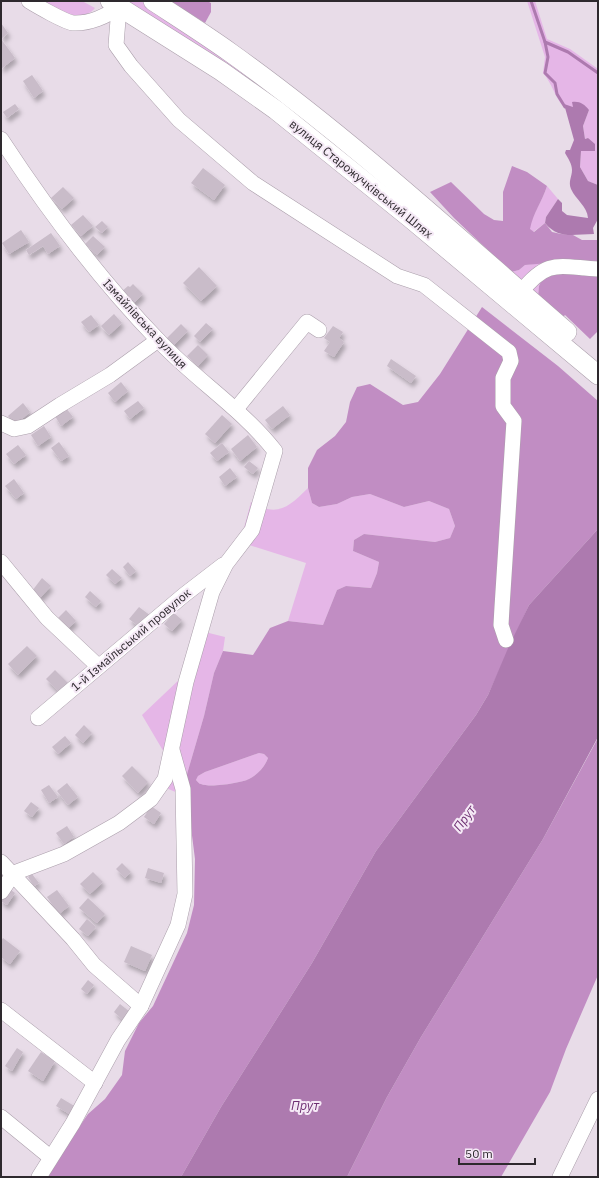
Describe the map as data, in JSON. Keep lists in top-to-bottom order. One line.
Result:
{"streets":{"main road":["вулиця Старожучківський Шлях"],"street":["Ізмайлівська вулиця","1-й Ізмаїльський провулок"]},"crossings":[["Ізмайлівська вулиця","1-й Ізмаїльський провулок"]],"water":["Прут"],"scale_bar":"50 m"}
